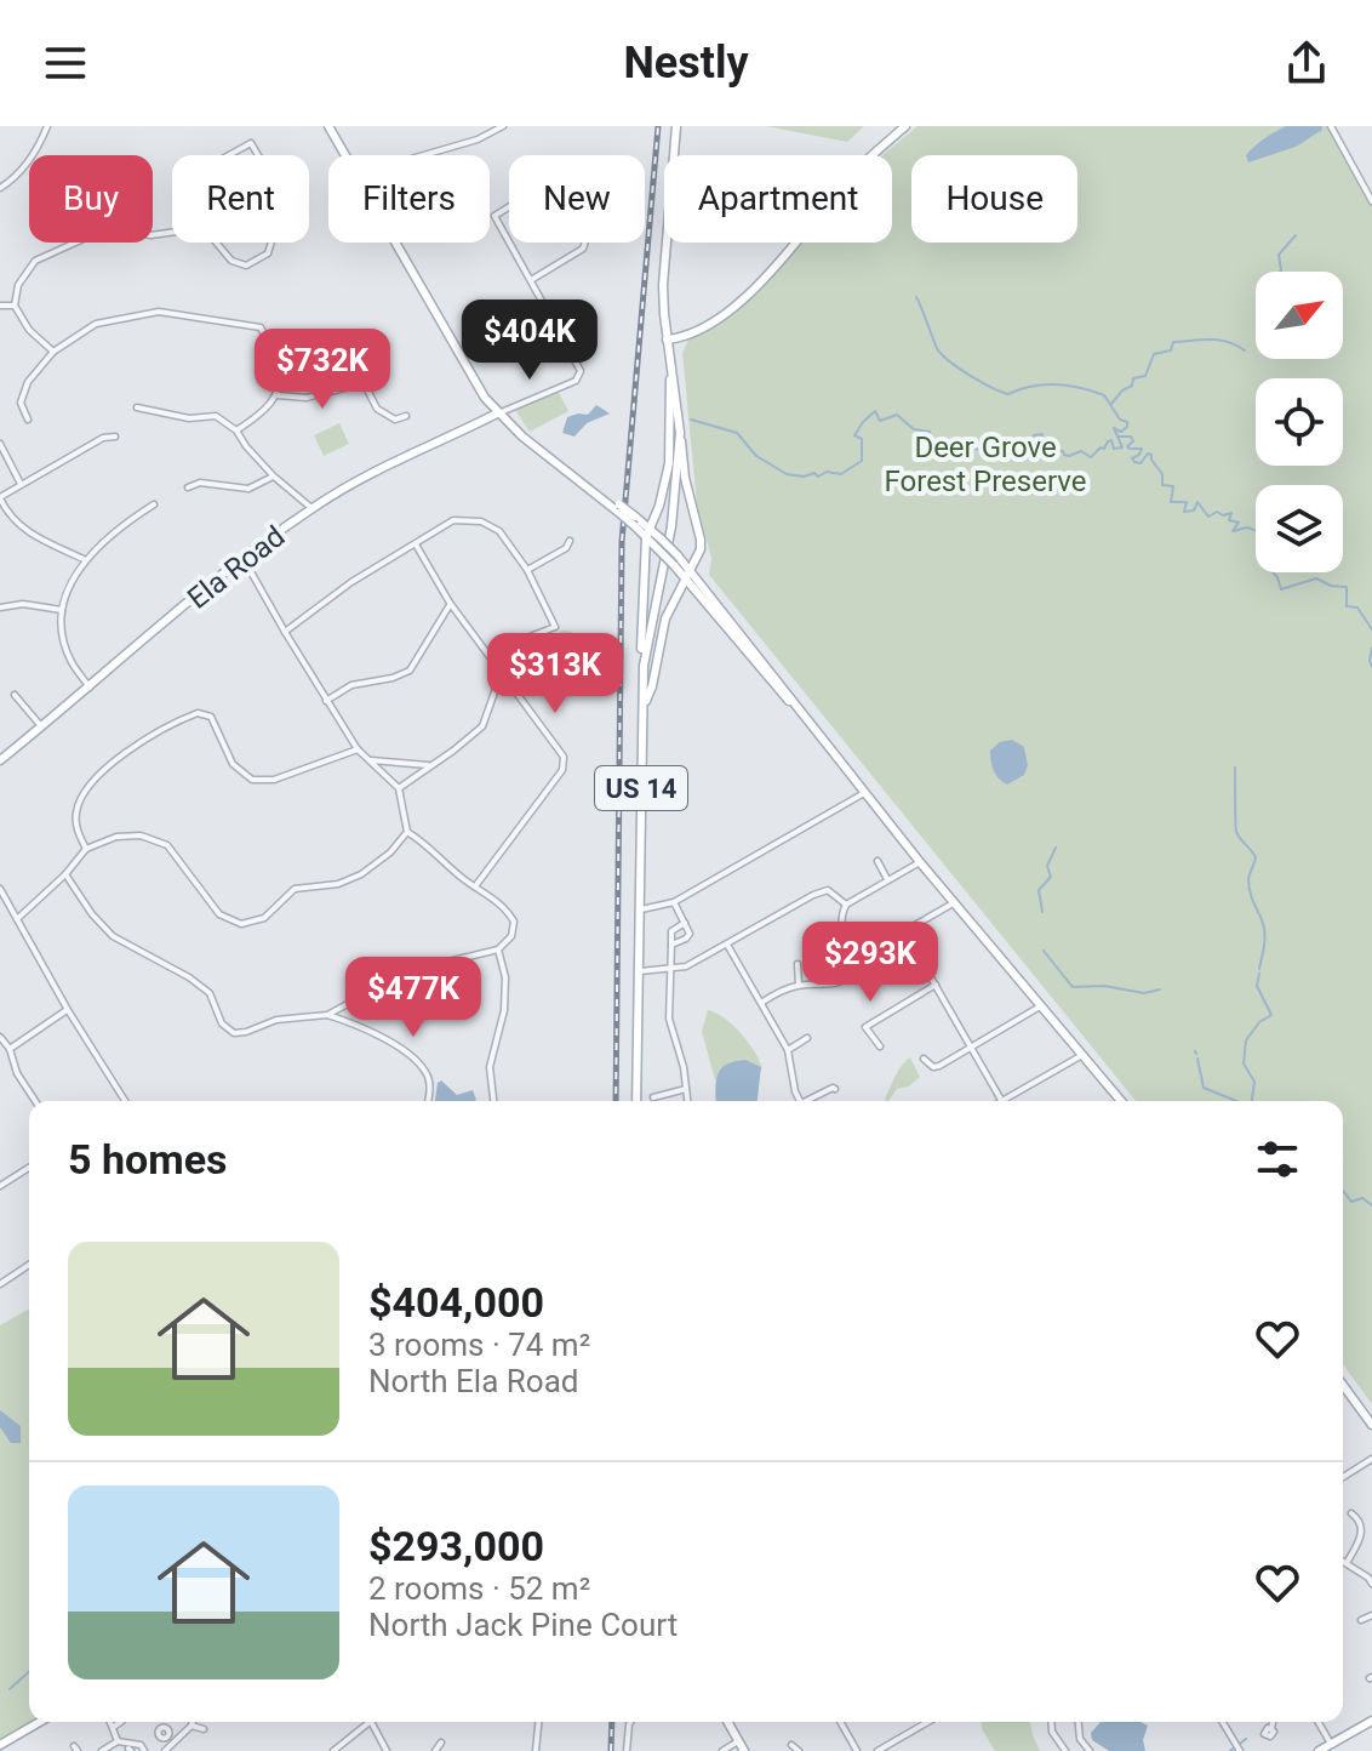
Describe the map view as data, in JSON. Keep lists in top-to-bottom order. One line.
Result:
{"streets":{"main road":["Ela Road","US 14"]},"parks":["Deer Grove Forest Preserve"],"north":"top right","page":{"header":"Nestly","chip":["Buy","Rent","Filters","New","Apartment","House"],"price":["$404K","$732K","$313K","$293K","$477K"],"heading":"5 homes","list":[{"name":"$404,000","note":"3 rooms · 74 m² · North Ela Road"},{"name":"$293,000","note":"2 rooms · 52 m² · North Jack Pine Court"}]}}
